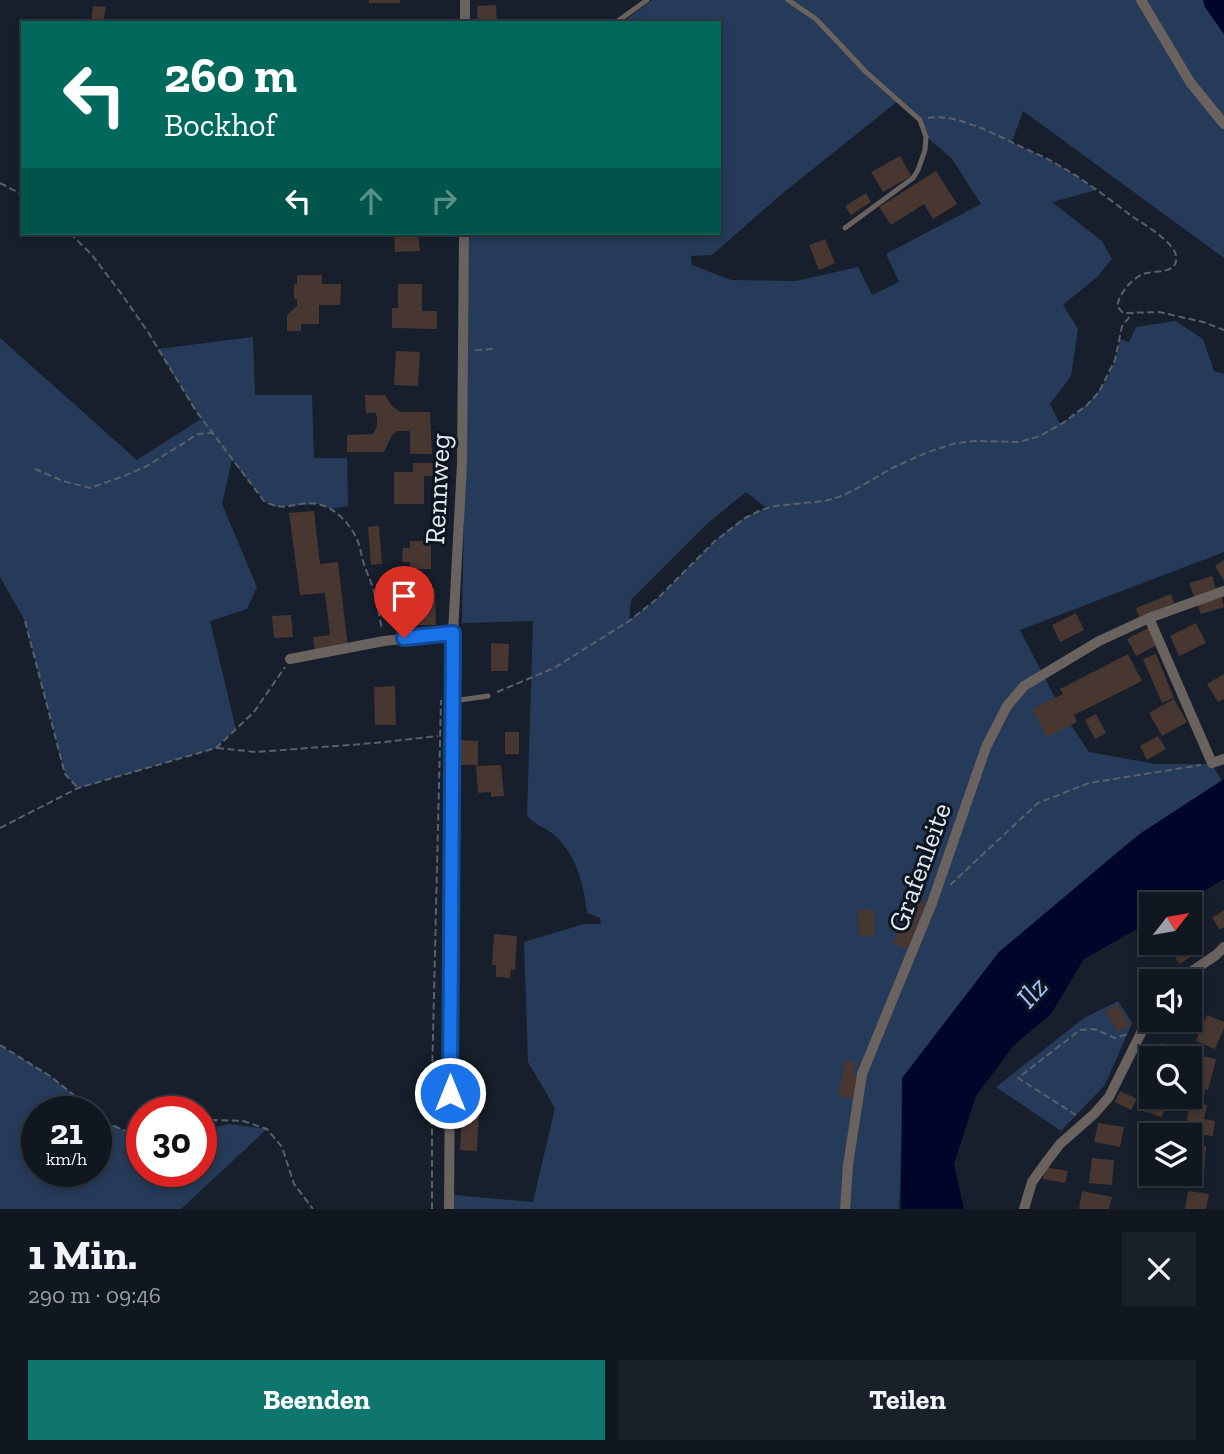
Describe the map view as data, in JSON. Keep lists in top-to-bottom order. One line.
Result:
{"streets":{"street":["Rennweg","Grafenleite"]},"water":["Ilz"],"north":"top right","page":{"turn":["260 m","Bockhof"],"speed":"21 km/h","limit":"30","heading":["1 Min.","290 m · 09:46"],"buttons":["Beenden","Teilen"]}}
